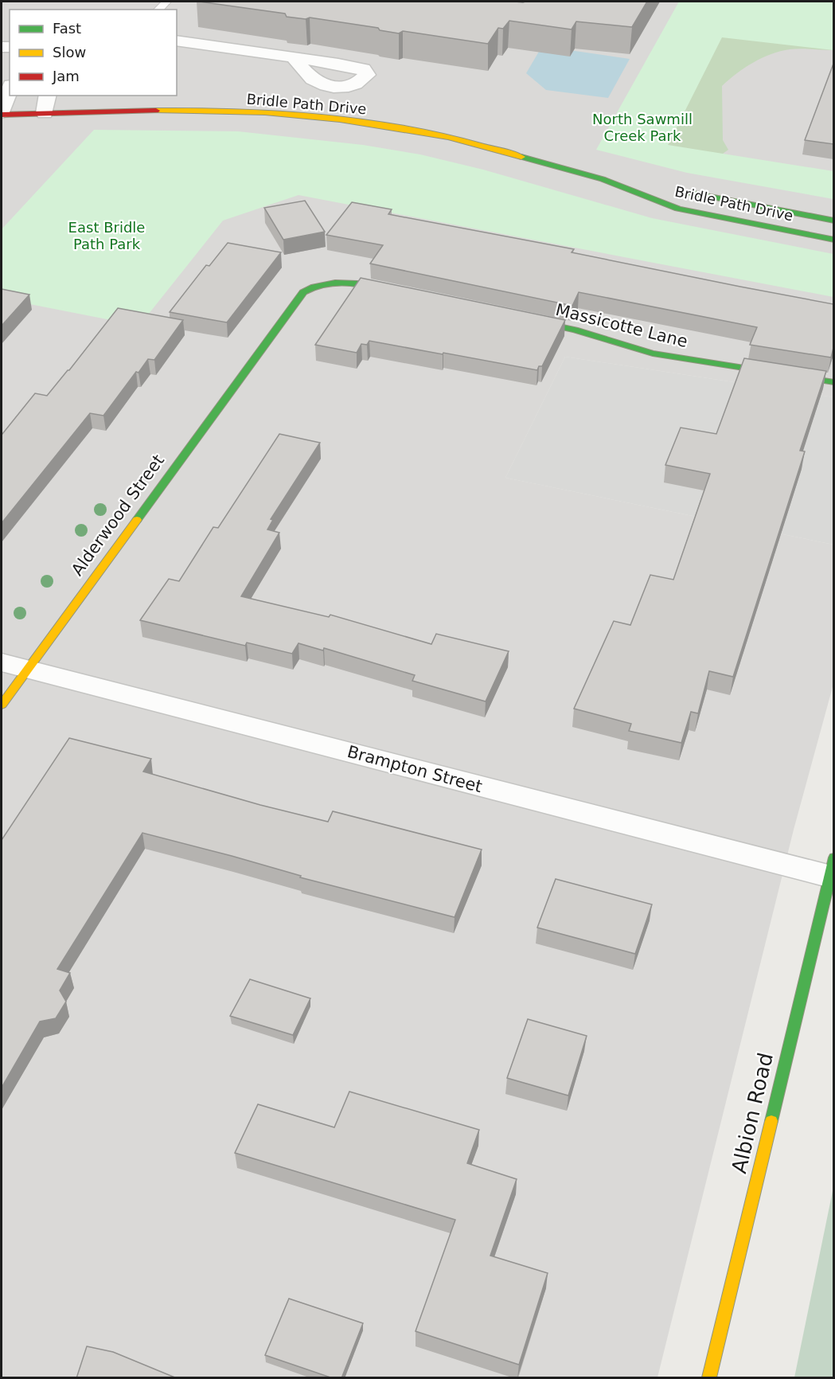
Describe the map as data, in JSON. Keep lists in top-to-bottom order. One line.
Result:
{"streets":{"street":["Bridle Path Drive","Massicotte Lane","Alderwood Street","Brampton Street","Albion Road"]},"crossings":[["Alderwood Street","Brampton Street"],["Brampton Street","Albion Road"]],"parks":["North Sawmill Creek Park","East Bridle Path Park"],"legend":["Fast","Slow","Jam"]}
